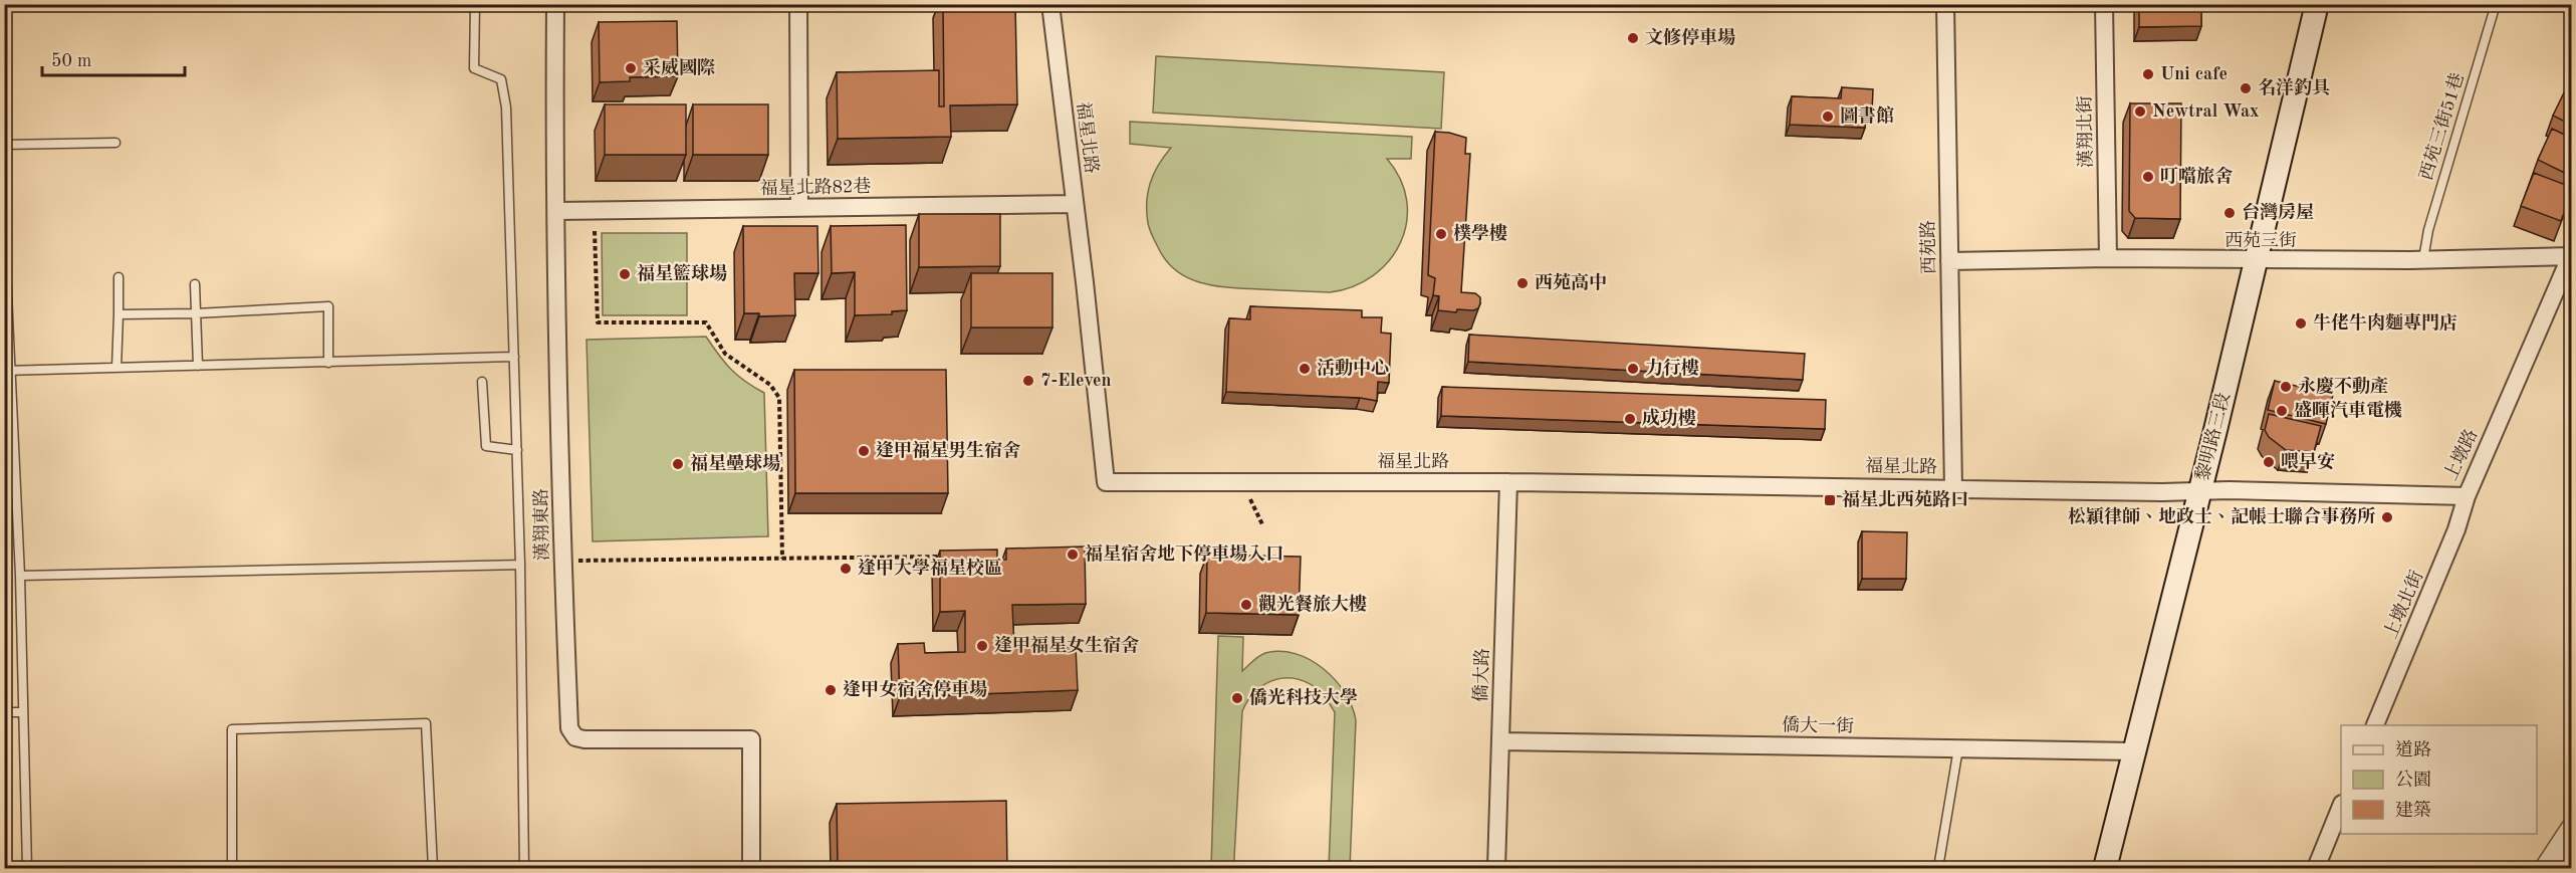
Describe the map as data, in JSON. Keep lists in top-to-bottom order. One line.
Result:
{"streets":{"main road":["黎明路三段"],"street":["漢翔北街","福星北路","福星北路82巷","西苑三街","西苑路","上墩路","漢翔東路","上墩北街","僑大路","僑大一街"],"lane":["西苑三街51巷"]},"crossings":[["西苑三街51巷","西苑三街"],["漢翔北街","西苑三街"],["福星北路","福星北路82巷"],["福星北路","西苑路"],["福星北路","黎明路三段"],["福星北路","上墩路"],["福星北路","僑大路"],["福星北路82巷","漢翔東路"],["西苑三街","西苑路"],["西苑三街","黎明路三段"],["西苑三街","上墩路"],["黎明路三段","上墩路"],["黎明路三段","僑大一街"],["上墩路","上墩北街"],["僑大路","僑大一街"]],"places":{"other":["文修停車場","采威國際","Uni cafe","名洋釣具","Newtral Wax","圖書館","叮噹旅舍","台灣房屋","樸學樓","福星籃球場","西苑高中","牛佬牛肉麵專門店","活動中心","力行樓","7-Eleven","永慶不動產","盛暉汽車電機","成功樓","逢甲福星男生宿舍","喂早安","福星壘球場","松穎律師、地政士、記帳士聯合事務所","福星宿舍地下停車場入口","逢甲大學福星校區","觀光餐旅大樓","逢甲福星女生宿舍","逢甲女宿舍停車場","僑光科技大學"],"transit":["福星北西苑路口"]},"legend":["道路","公園","建築"],"scale_bar":"50 m"}
